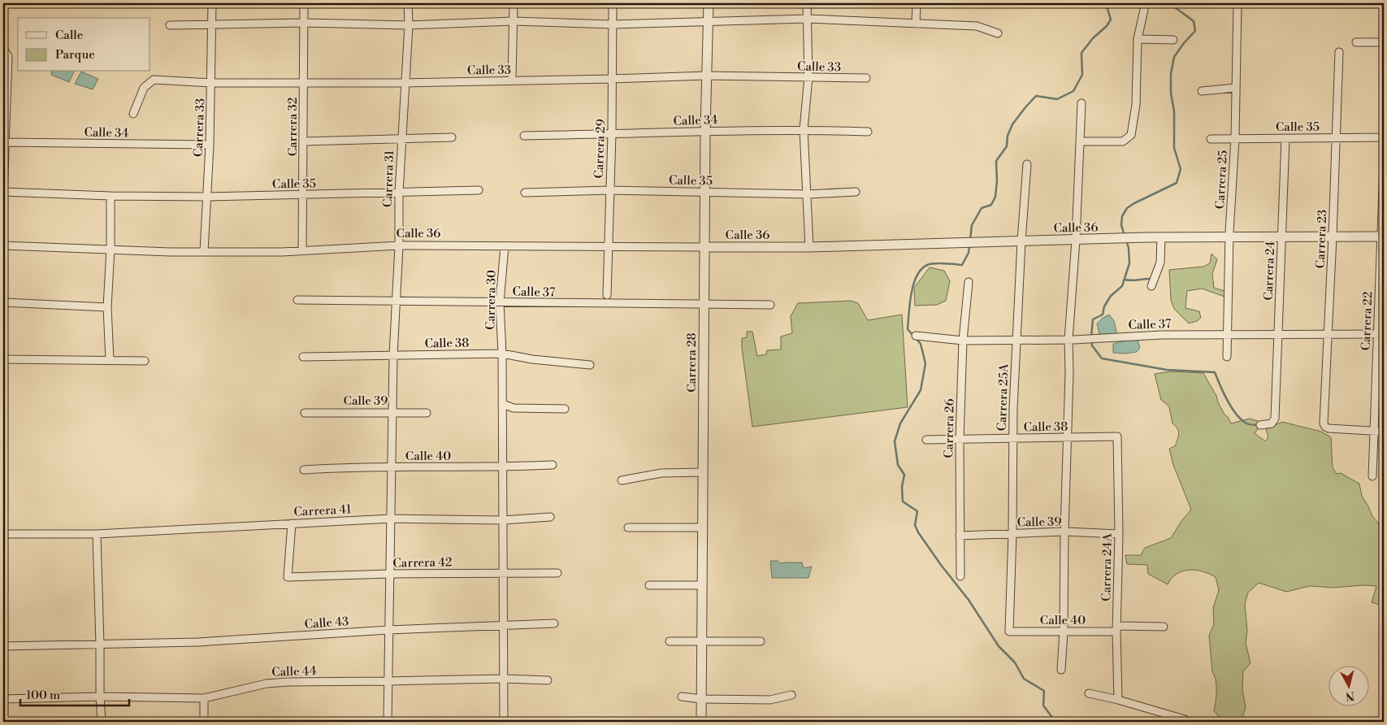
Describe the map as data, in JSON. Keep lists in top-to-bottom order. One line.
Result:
{"streets":{"street":["Calle 33","Calle 34","Carrera 32","Calle 35","Carrera 33","Carrera 29","Carrera 31","Carrera 25","Calle 36","Carrera 23","Carrera 24","Calle 37","Carrera 30","Carrera 22","Calle 38","Carrera 28","Carrera 25A","Calle 39","Carrera 26","Calle 40","Carrera 41","Carrera 42","Carrera 24A","Calle 43","Calle 44"]},"crossings":[["Calle 33","Carrera 32"],["Calle 33","Carrera 33"],["Calle 33","Carrera 29"],["Calle 33","Carrera 31"],["Calle 33","Carrera 28"],["Calle 34","Carrera 33"],["Calle 34","Carrera 29"],["Calle 34","Carrera 28"],["Carrera 32","Calle 35"],["Carrera 32","Calle 36"],["Calle 35","Carrera 33"],["Calle 35","Carrera 29"],["Calle 35","Carrera 31"],["Calle 35","Carrera 25"],["Calle 35","Carrera 23"],["Calle 35","Carrera 24"],["Calle 35","Carrera 28"],["Carrera 33","Calle 36"],["Carrera 29","Calle 36"],["Carrera 31","Calle 36"],["Carrera 31","Calle 37"],["Carrera 31","Calle 38"],["Carrera 31","Calle 39"],["Carrera 31","Calle 40"],["Carrera 31","Carrera 41"],["Carrera 31","Carrera 42"],["Carrera 31","Calle 43"],["Carrera 31","Calle 44"],["Carrera 25","Calle 36"],["Carrera 25","Calle 37"],["Calle 36","Carrera 23"],["Calle 36","Carrera 24"],["Calle 36","Carrera 30"],["Calle 36","Carrera 22"],["Calle 36","Carrera 28"],["Calle 36","Carrera 25A"],["Carrera 23","Calle 37"],["Carrera 23","Carrera 22"],["Carrera 24","Calle 37"],["Calle 37","Carrera 30"],["Calle 37","Carrera 22"],["Calle 37","Carrera 28"],["Calle 37","Carrera 25A"],["Calle 37","Carrera 26"],["Carrera 30","Calle 38"],["Carrera 30","Calle 40"],["Carrera 30","Carrera 41"],["Carrera 30","Carrera 42"],["Carrera 30","Calle 43"],["Carrera 30","Calle 44"],["Calle 38","Carrera 25A"],["Calle 38","Carrera 26"],["Calle 38","Carrera 24A"],["Carrera 25A","Calle 39"],["Carrera 25A","Calle 40"],["Calle 39","Carrera 26"],["Calle 39","Carrera 24A"],["Calle 40","Carrera 24A"],["Carrera 41","Carrera 42"]],"legend":["Calle","Parque"],"scale_bar":"100 m","north":"bottom"}
